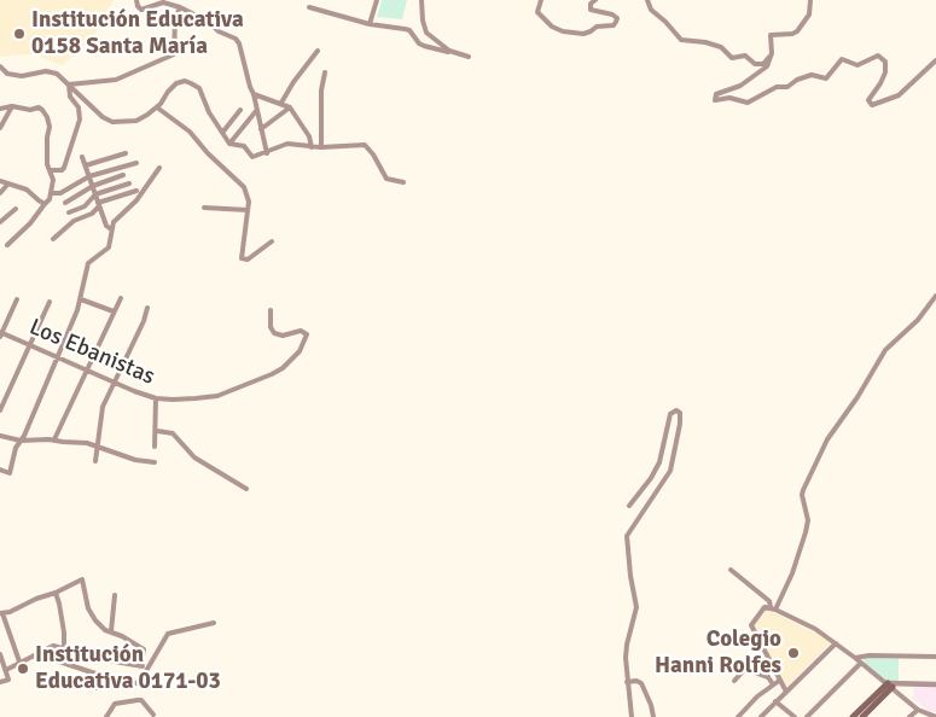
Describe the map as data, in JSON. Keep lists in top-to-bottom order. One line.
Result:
{"streets":{"street":["Los Ebanistas"]},"places":["Institución Educativa 0158 Santa María","Colegio Hanni Rolfes","Institución Educativa 0171-03"]}
